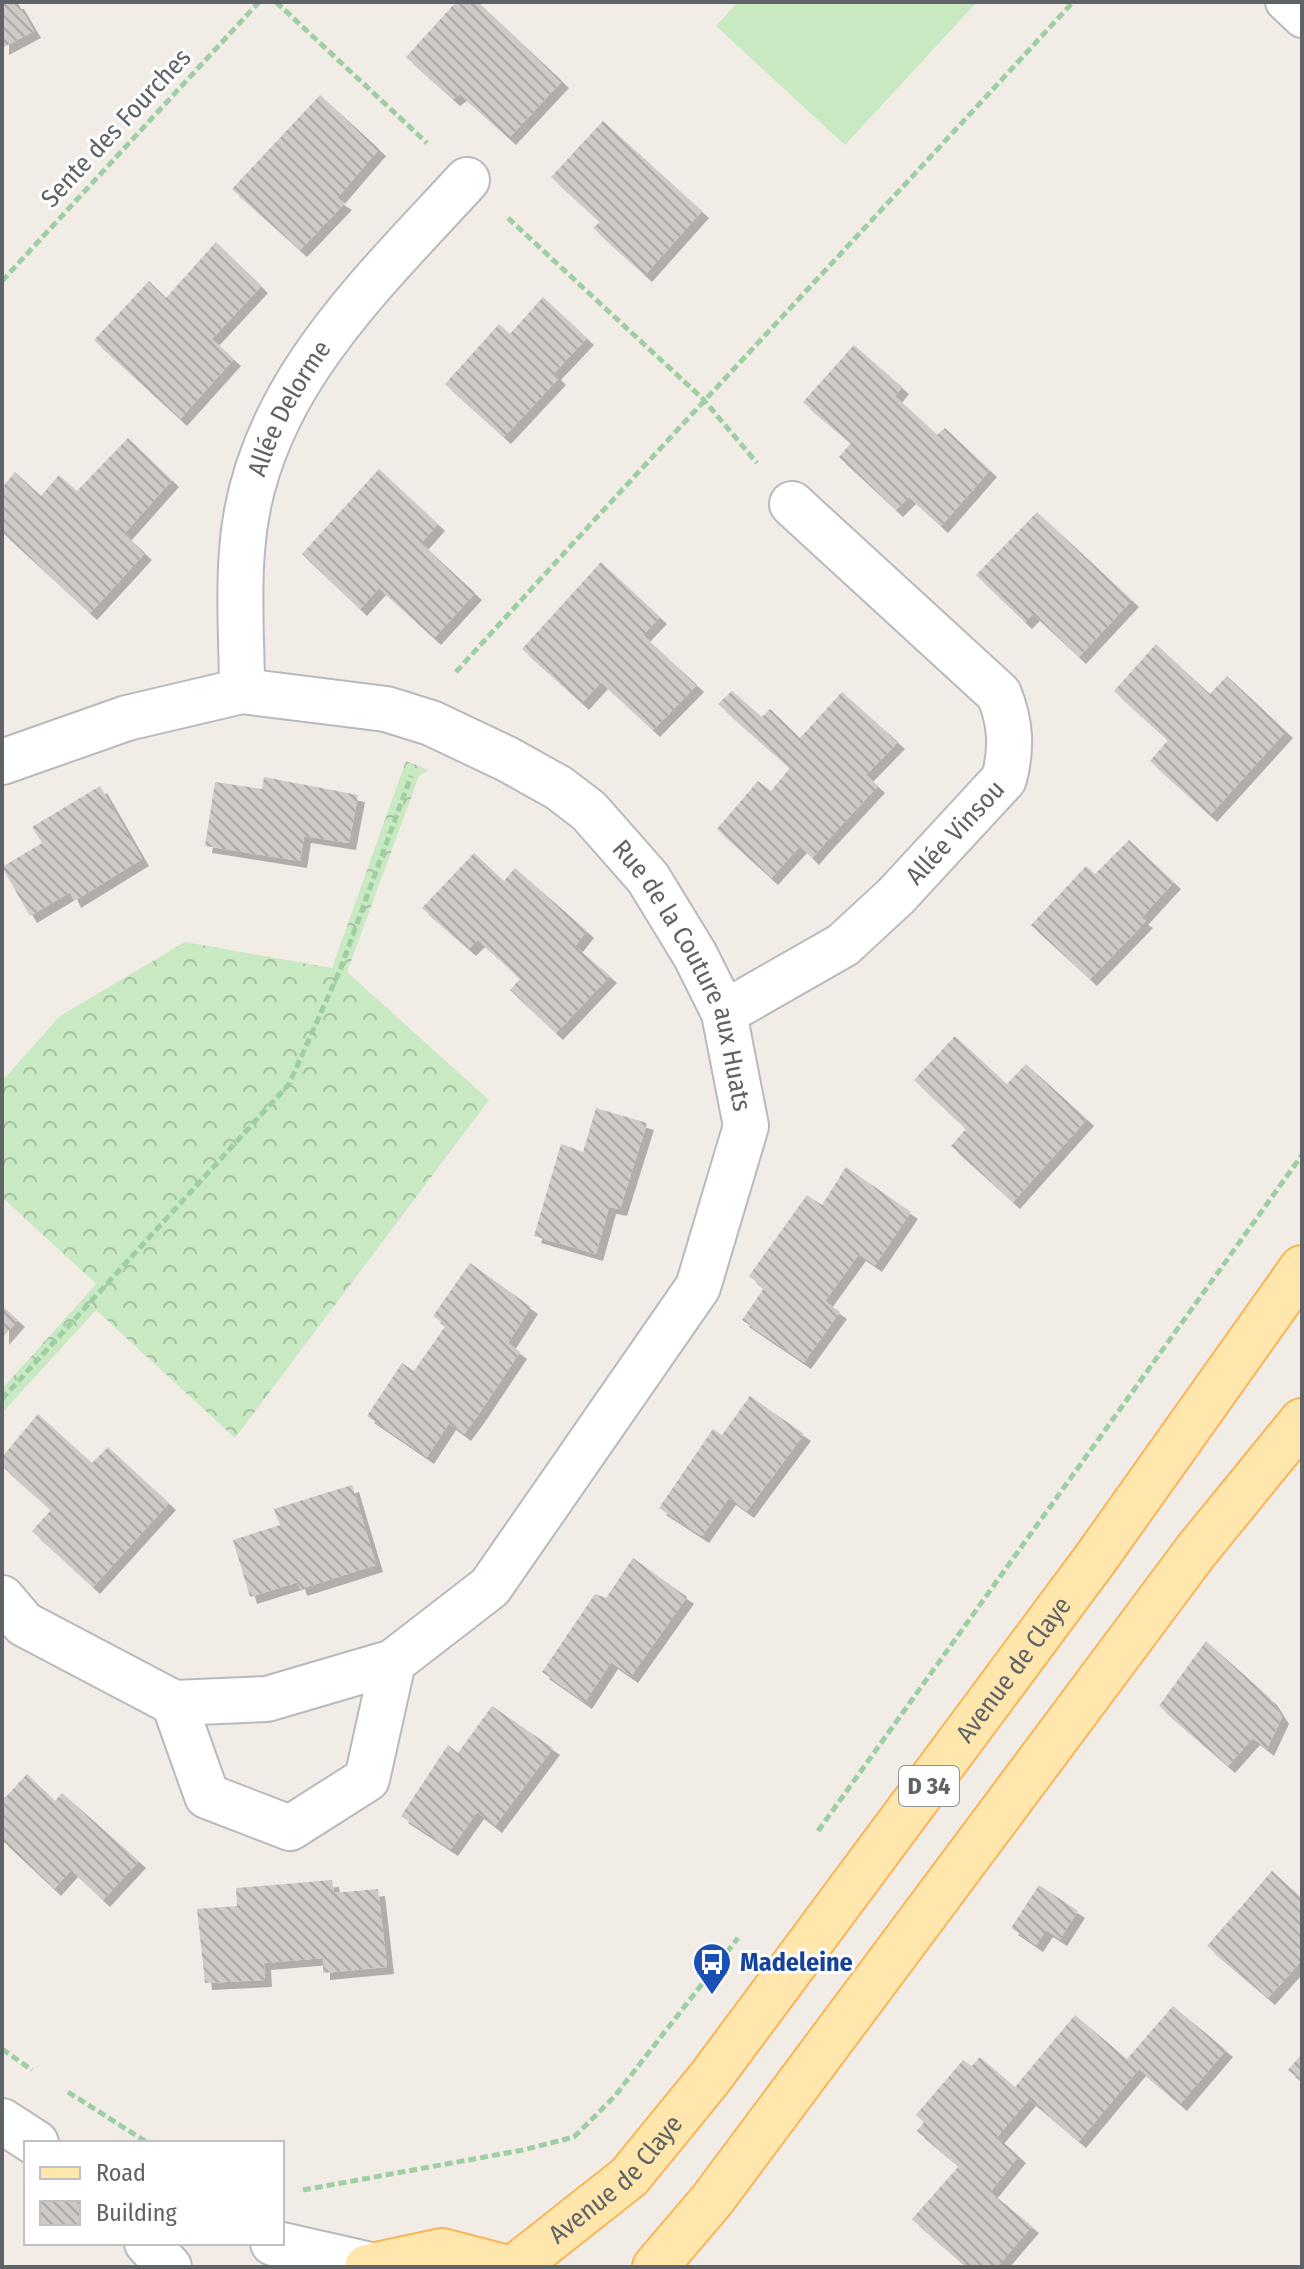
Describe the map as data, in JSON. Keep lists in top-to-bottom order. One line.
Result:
{"streets":{"main road":["Avenue de Claye","D 34"],"street":["Allée Delorme","Allée Vinsou","Rue de la Couture aux Huats"],"path":["Sente des Fourches"]},"crossings":[["Allée Delorme","Rue de la Couture aux Huats"],["Allée Vinsou","Rue de la Couture aux Huats"]],"places":{"bus stop":["Madeleine"]},"legend":["Road","Building"]}
